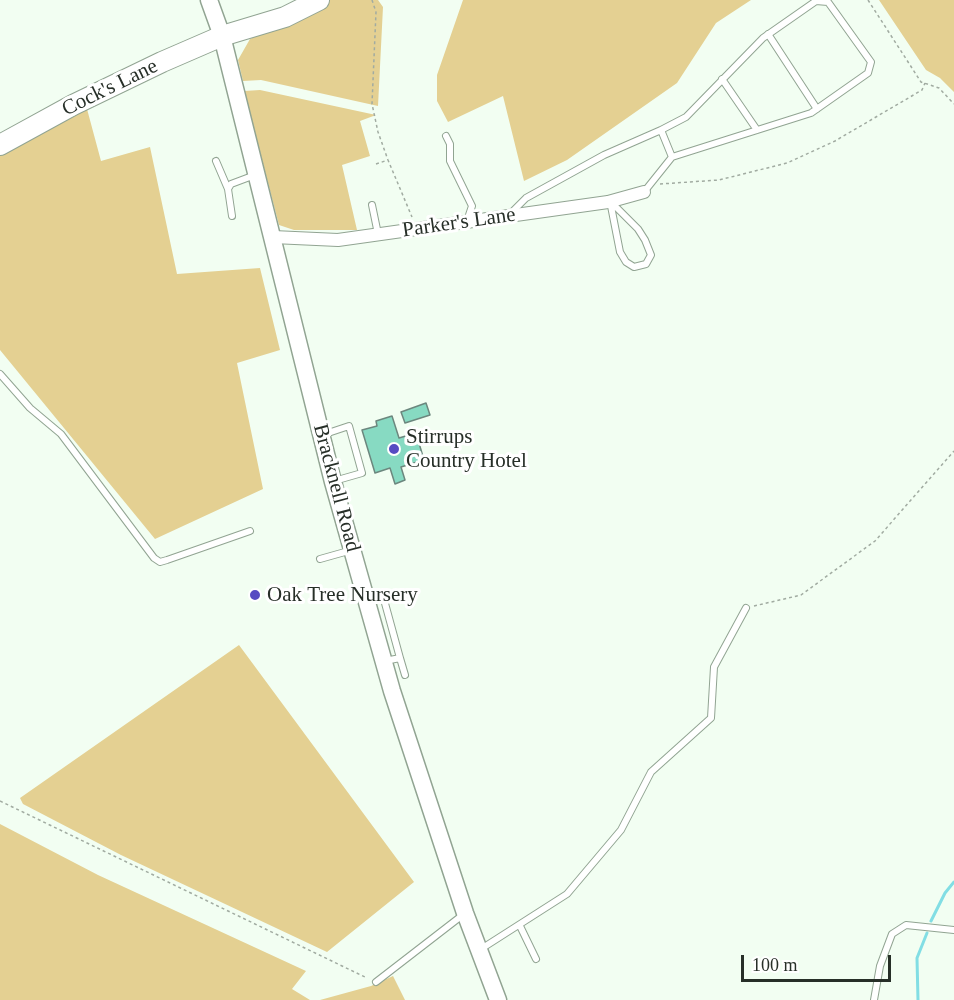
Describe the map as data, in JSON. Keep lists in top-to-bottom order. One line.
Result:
{"streets":{"main road":["Cock's Lane","Bracknell Road"],"street":["Parker's Lane"]},"crossings":[["Cock's Lane","Bracknell Road"],["Parker's Lane","Bracknell Road"]],"places":["Stirrups Country Hotel","Oak Tree Nursery"],"scale_bar":"100 m"}
